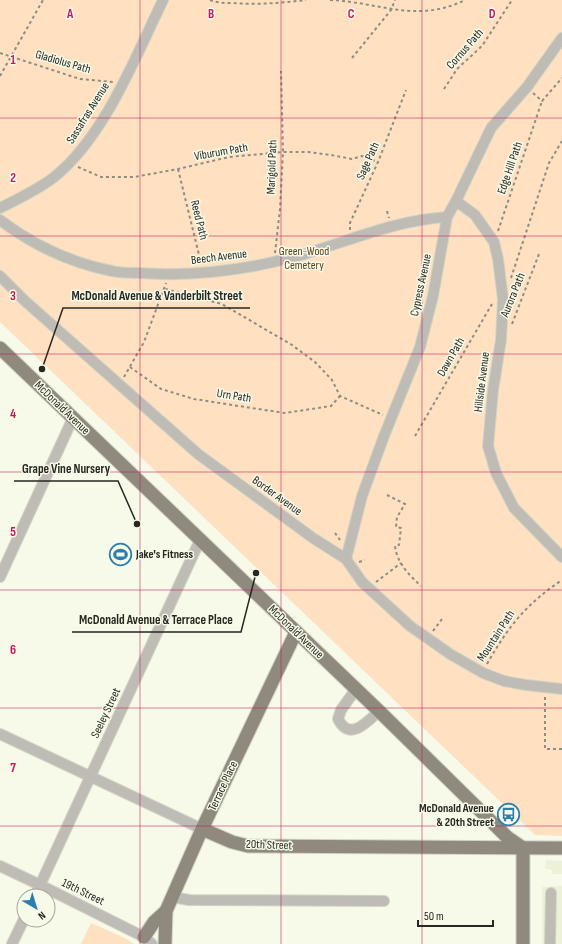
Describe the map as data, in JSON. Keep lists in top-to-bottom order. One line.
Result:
{"streets":{"main road":["McDonald Avenue","Terrace Place","20th Street"],"street":["Sassafras Avenue","Beech Avenue","Cypress Avenue","Hillside Avenue","Border Avenue","Seeley Street","19th Street"],"path":["Cornus Path","Gladiolus Path","Viburum Path","Sage Path","Marigold Path","Edge Hill Path","Reed Path","Aurora Path","Dawn Path","Urn Path","Mountain Path"]},"crossings":[["Gladiolus Path","Sassafras Avenue"],["Sassafras Avenue","Viburum Path"],["Viburum Path","Sage Path"],["Viburum Path","Marigold Path"],["Viburum Path","Reed Path"],["Sage Path","Beech Avenue"],["Marigold Path","Beech Avenue"],["Edge Hill Path","Hillside Avenue"],["Reed Path","Beech Avenue"],["Beech Avenue","Cypress Avenue"],["Cypress Avenue","Hillside Avenue"],["Cypress Avenue","Border Avenue"],["Aurora Path","Hillside Avenue"],["Dawn Path","Hillside Avenue"],["McDonald Avenue","Seeley Street"],["McDonald Avenue","Terrace Place"],["McDonald Avenue","20th Street"],["Border Avenue","Mountain Path"],["Seeley Street","20th Street"],["Seeley Street","19th Street"],["Terrace Place","20th Street"]],"parks":["Green-Wood Cemetery"],"places":{"other":["McDonald Avenue & Vanderbilt Street","Grape Vine Nursery","McDonald Avenue & Terrace Place"],"sports":["Jake's Fitness"],"bus stop":["McDonald Avenue & 20th Street"]},"scale_bar":"50 m","north":"bottom right","grid":{"columns":["A","B","C","D"],"rows":["1","2","3","4","5","6","7"]}}
